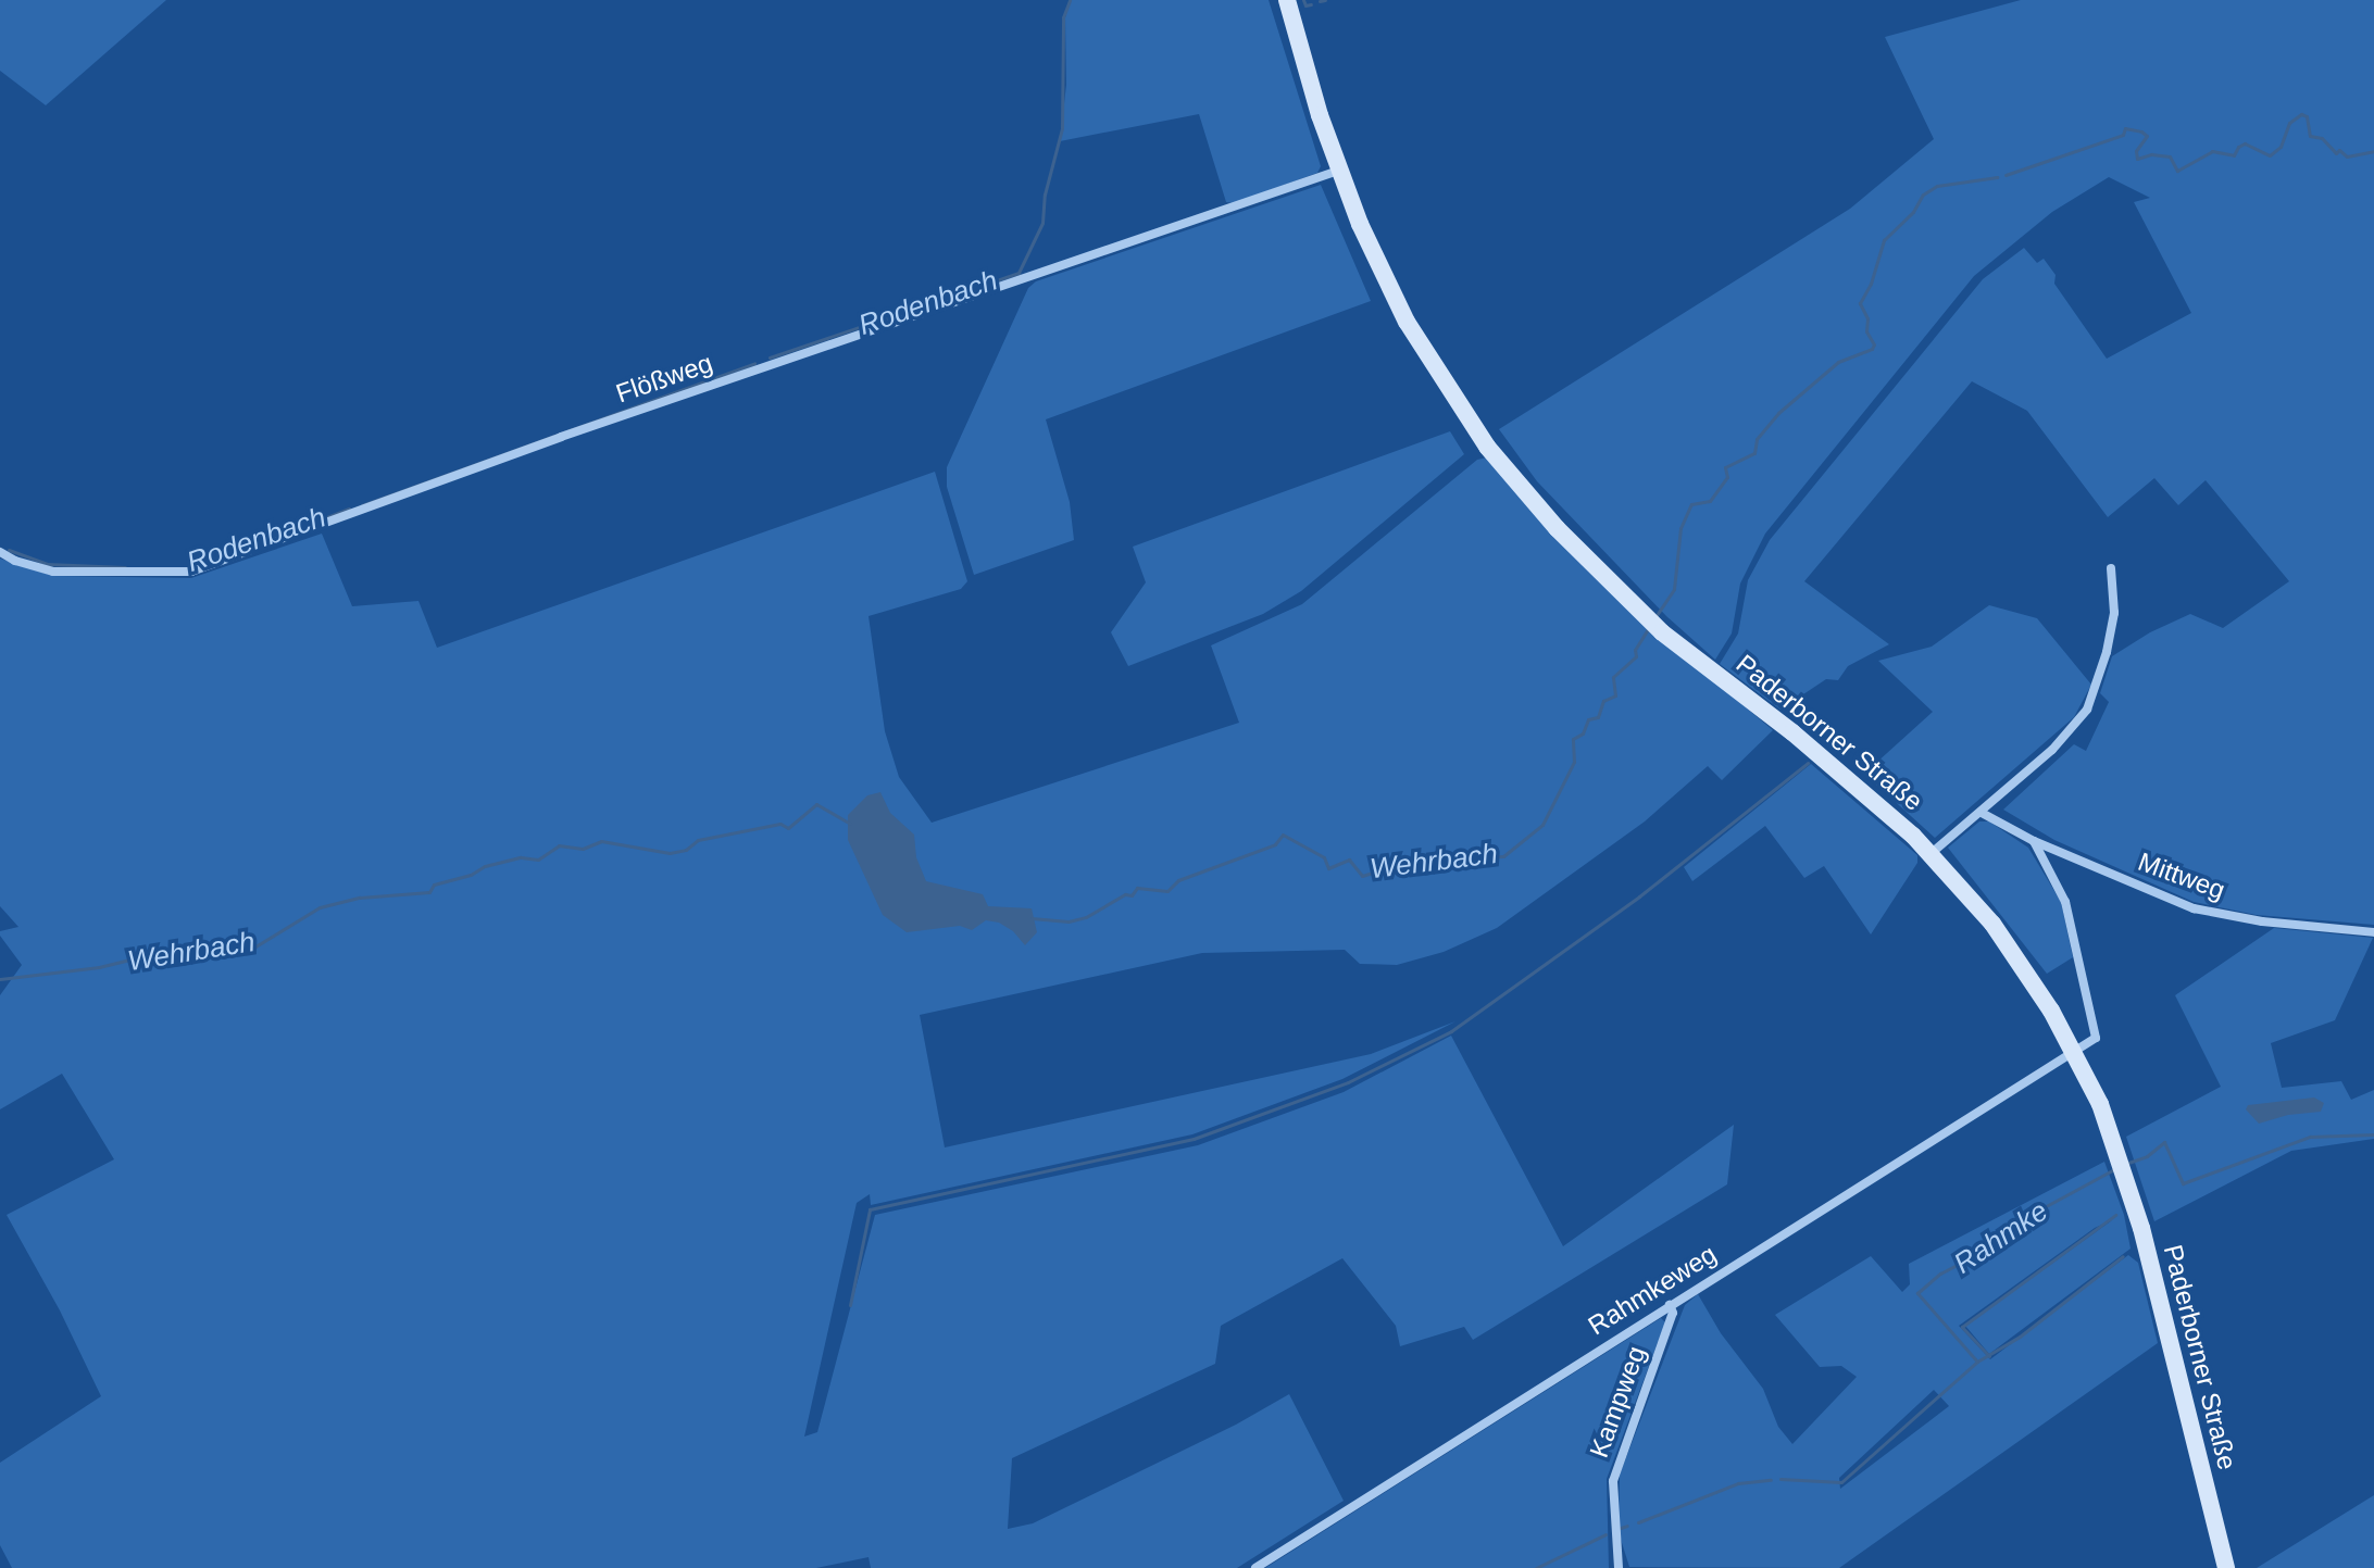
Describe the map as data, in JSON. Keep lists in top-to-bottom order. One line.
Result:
{"streets":{"main road":["Paderborner Straße"],"street":["Flößweg","Mittweg","Rahmkeweg","Kampweg"]},"crossings":[["Flößweg","Paderborner Straße"],["Paderborner Straße","Rahmkeweg"],["Rahmkeweg","Kampweg"]],"water":["Rodenbach","Wehrbach","Rahmke"]}
